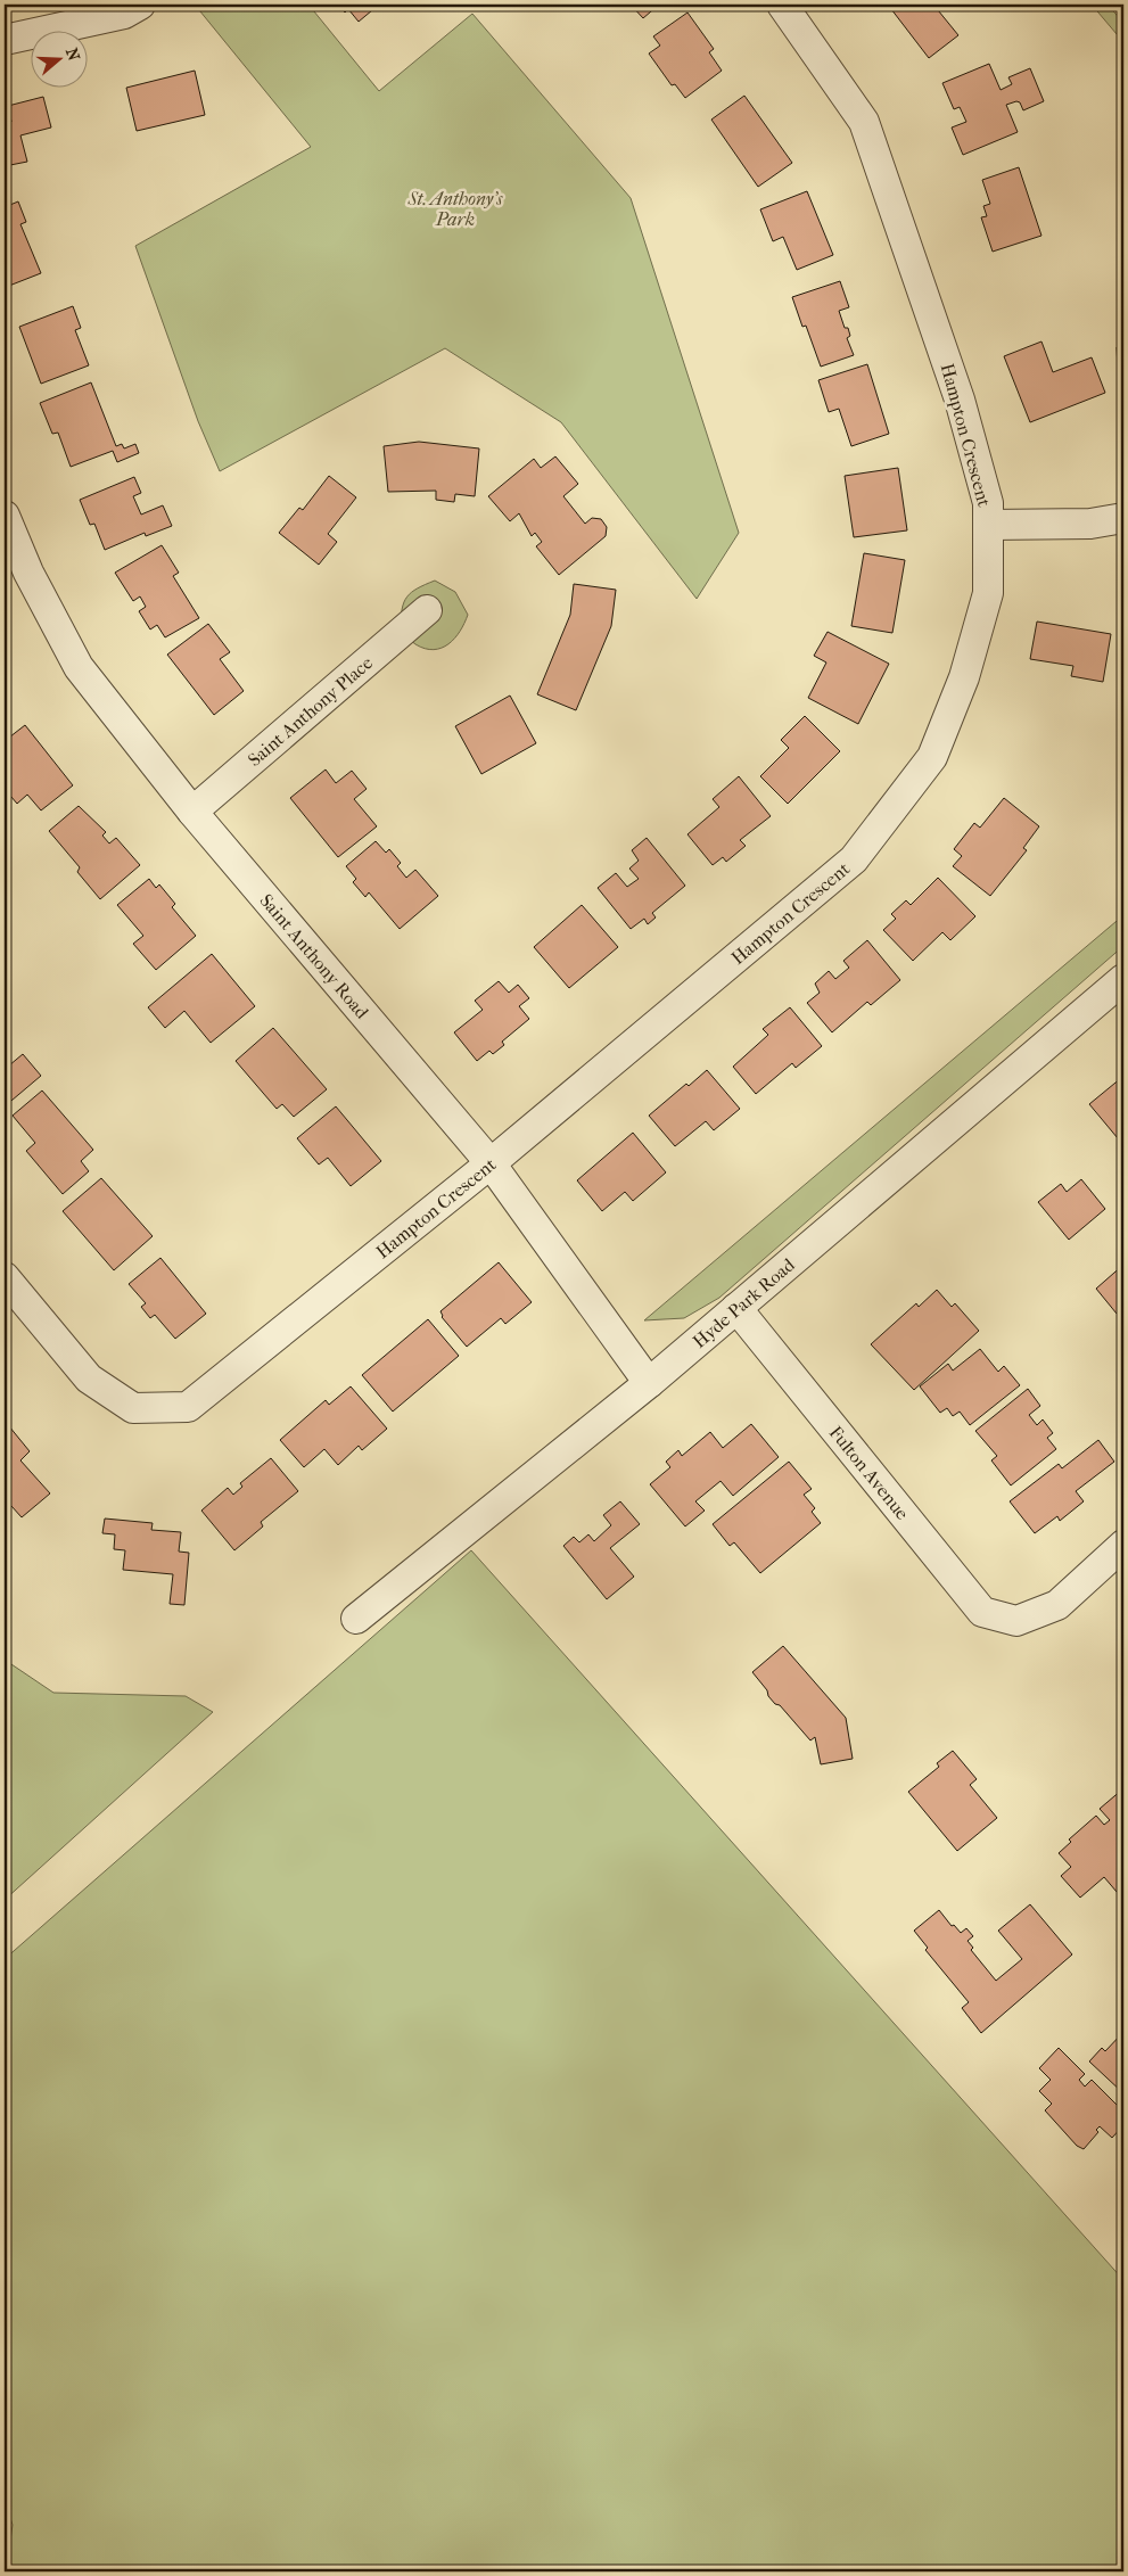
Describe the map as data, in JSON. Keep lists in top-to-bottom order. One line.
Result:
{"streets":{"street":["Hampton Crescent","Saint Anthony Place","Saint Anthony Road","Hyde Park Road","Fulton Avenue"]},"crossings":[["Hampton Crescent","Saint Anthony Road"],["Saint Anthony Place","Saint Anthony Road"],["Saint Anthony Road","Hyde Park Road"],["Hyde Park Road","Fulton Avenue"]],"parks":["St. Anthony's Park"],"north":"right"}
